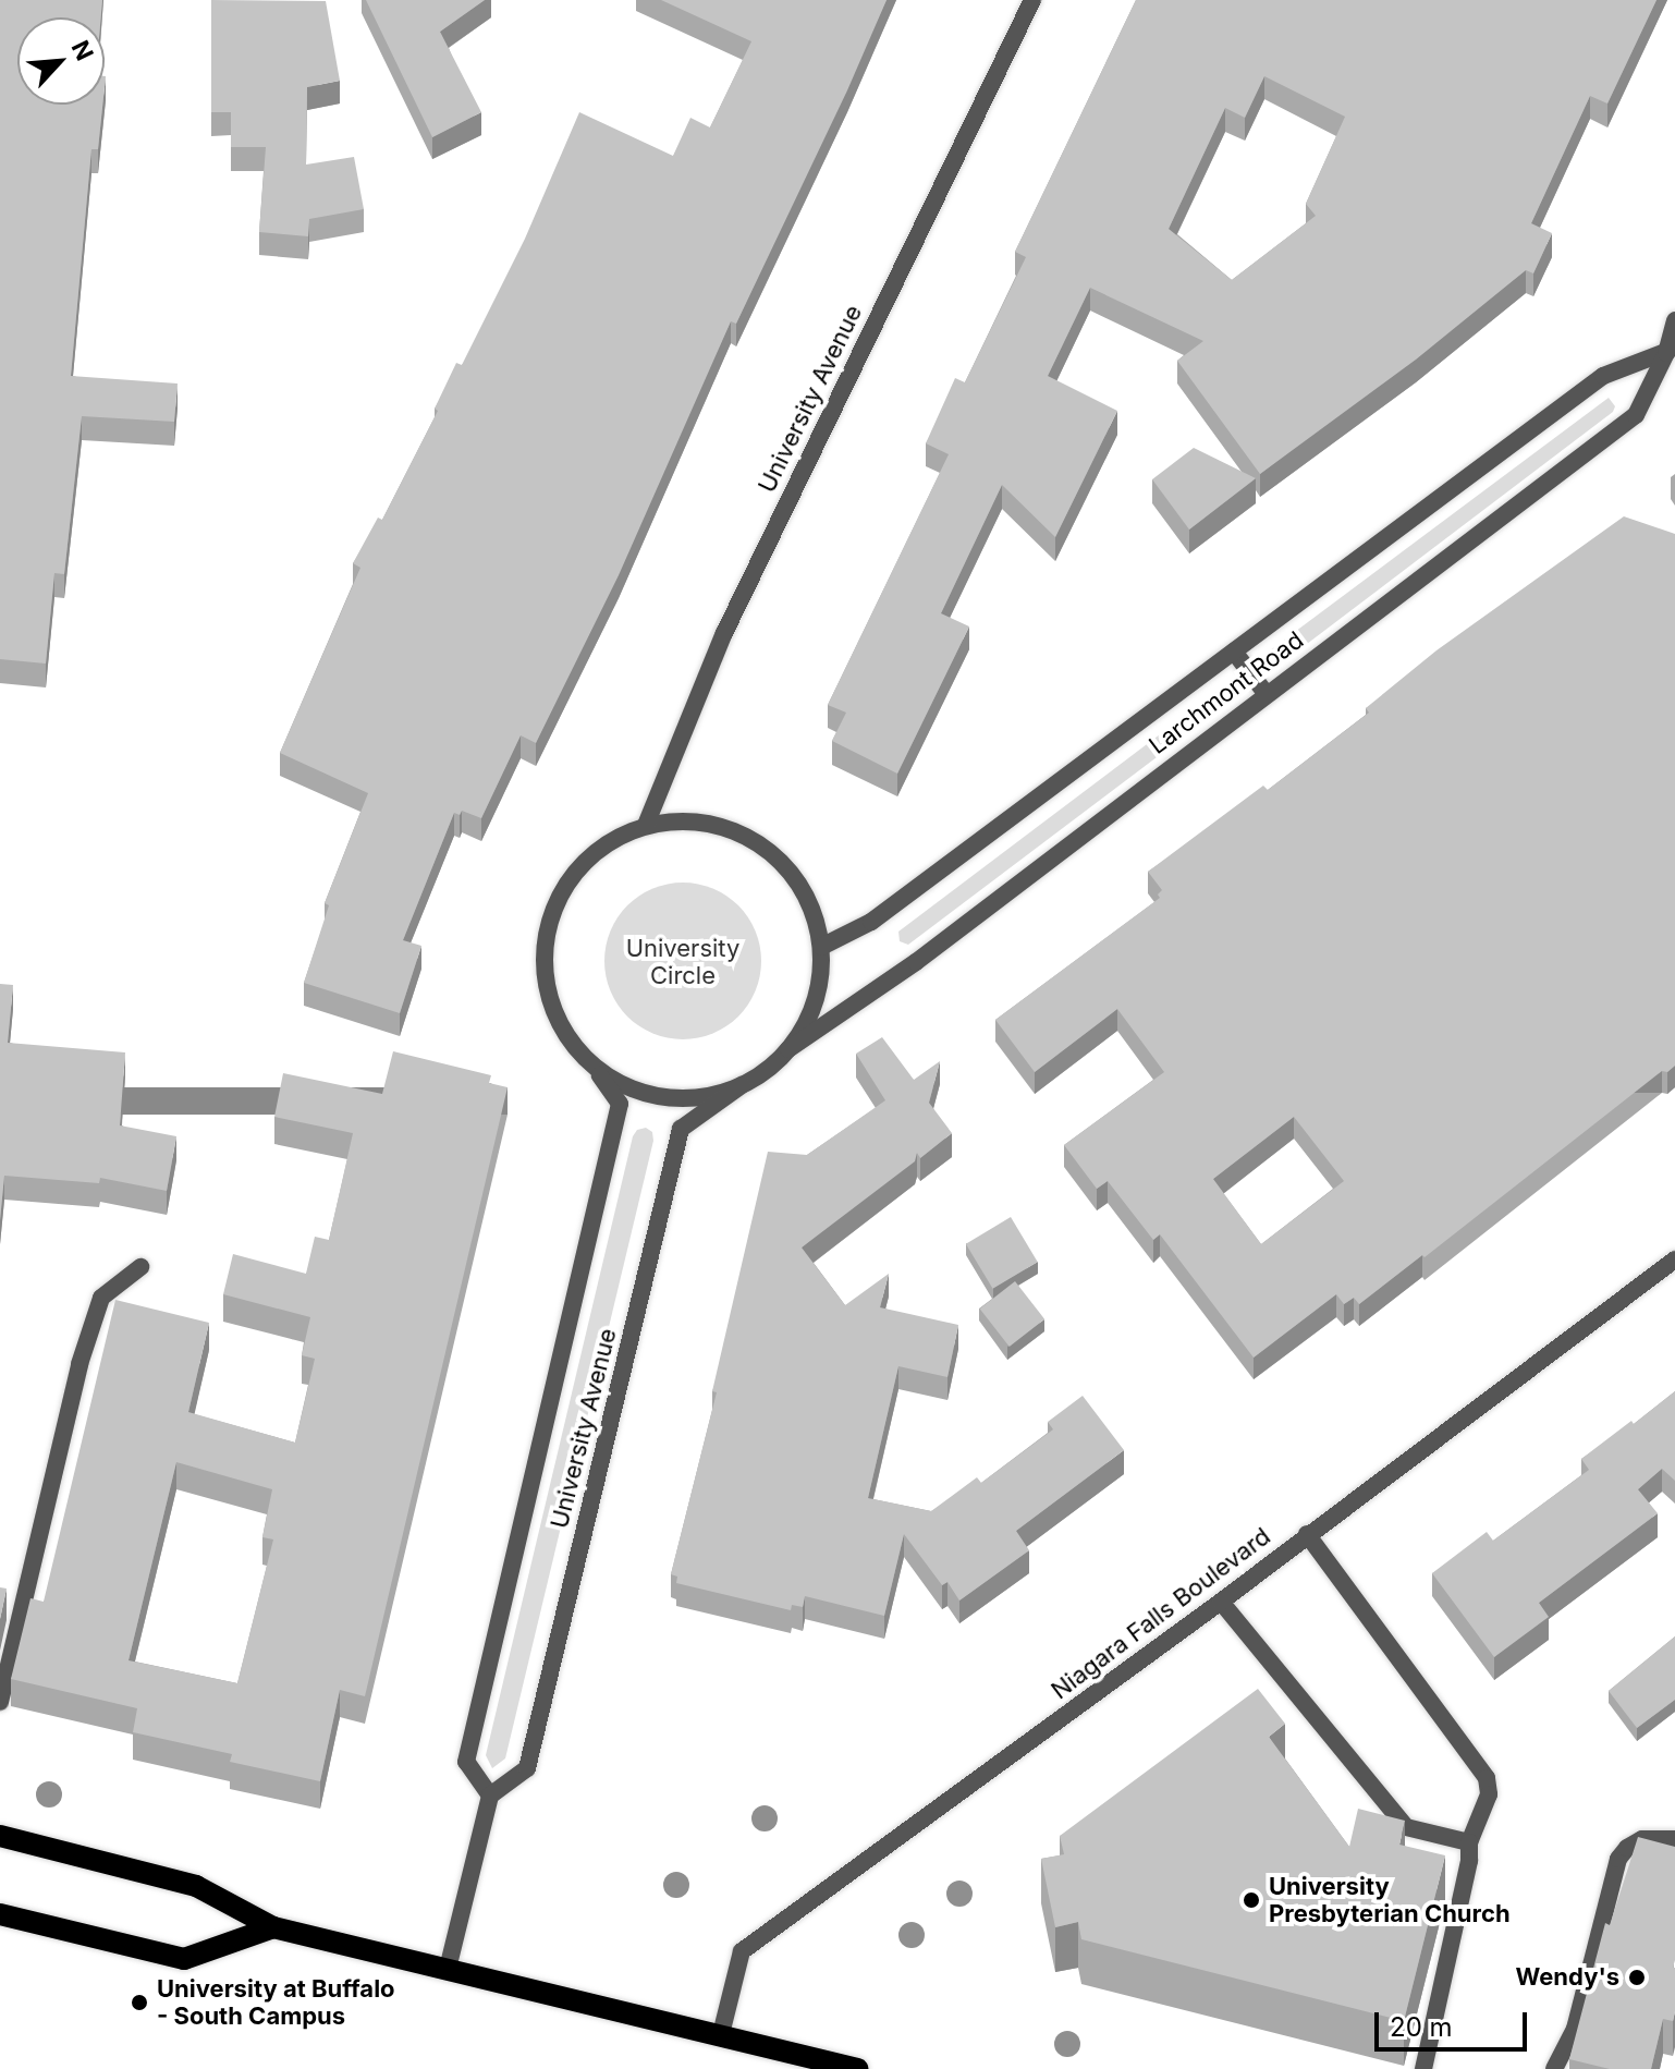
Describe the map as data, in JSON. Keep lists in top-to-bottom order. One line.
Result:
{"streets":{"street":["University Avenue","Larchmont Road","Niagara Falls Boulevard"]},"crossings":[["University Avenue","Larchmont Road"]],"parks":["University Circle"],"places":["University Presbyterian Church","Wendy's","University at Buffalo - South Campus"],"scale_bar":"20 m","north":"top right"}
